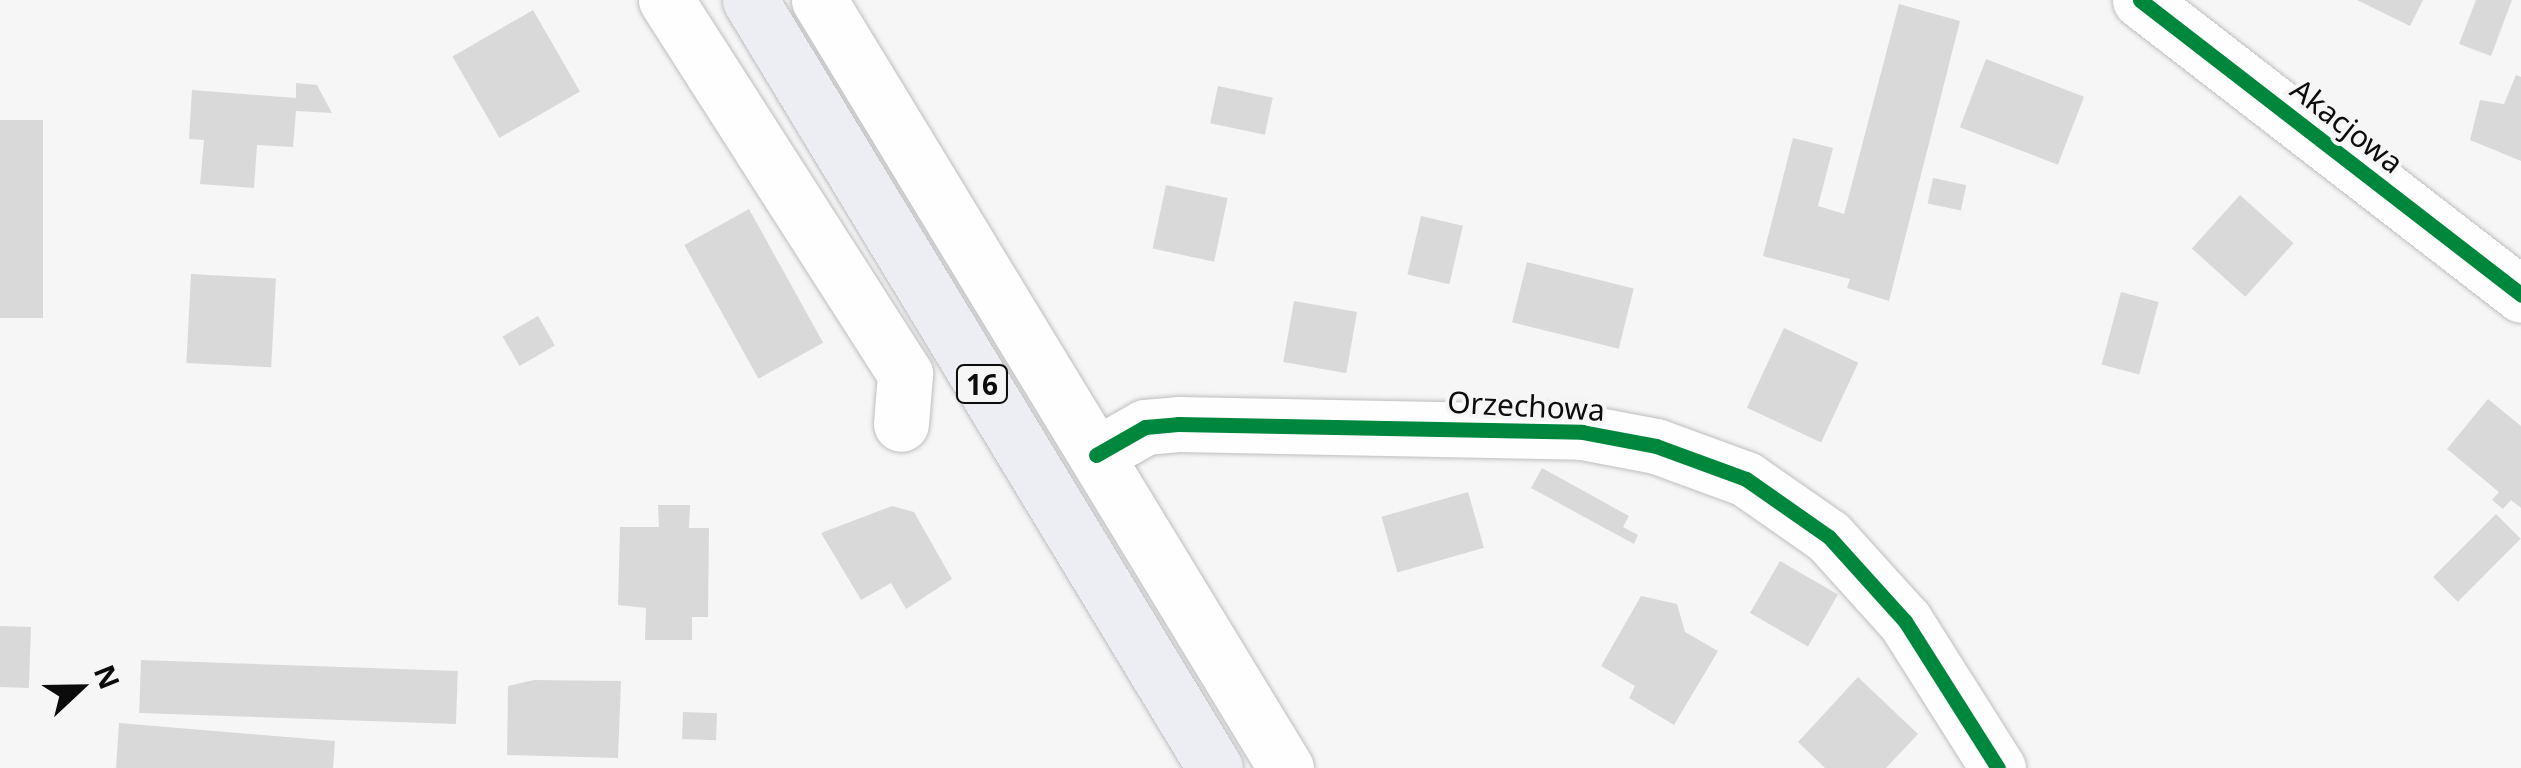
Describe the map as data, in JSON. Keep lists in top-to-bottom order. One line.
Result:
{"streets":{"main road":["16"],"street":["Akacjowa","Orzechowa"]},"north":"right"}
